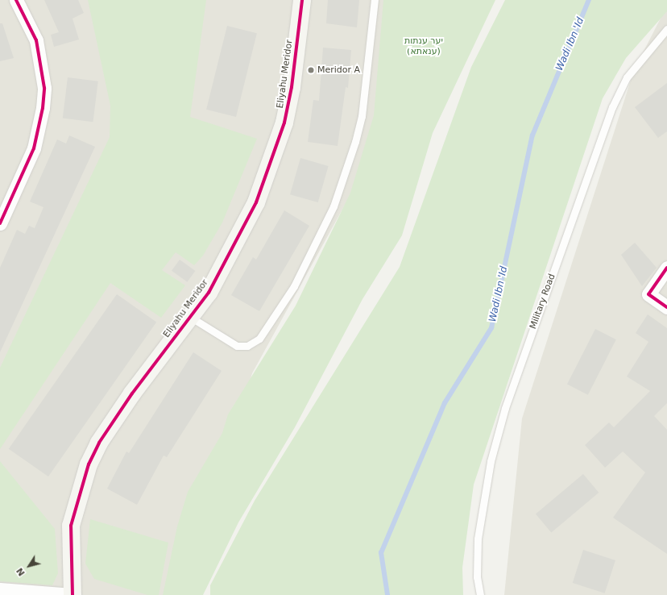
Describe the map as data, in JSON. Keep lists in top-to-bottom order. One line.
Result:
{"streets":{"street":["Eliyahu Meridor"],"lane":["Military Road"]},"water":["Wadi Ibn 'Id"],"parks":["יער ענתות (ענאתא)"],"places":["Meridor A"],"north":"bottom left"}
